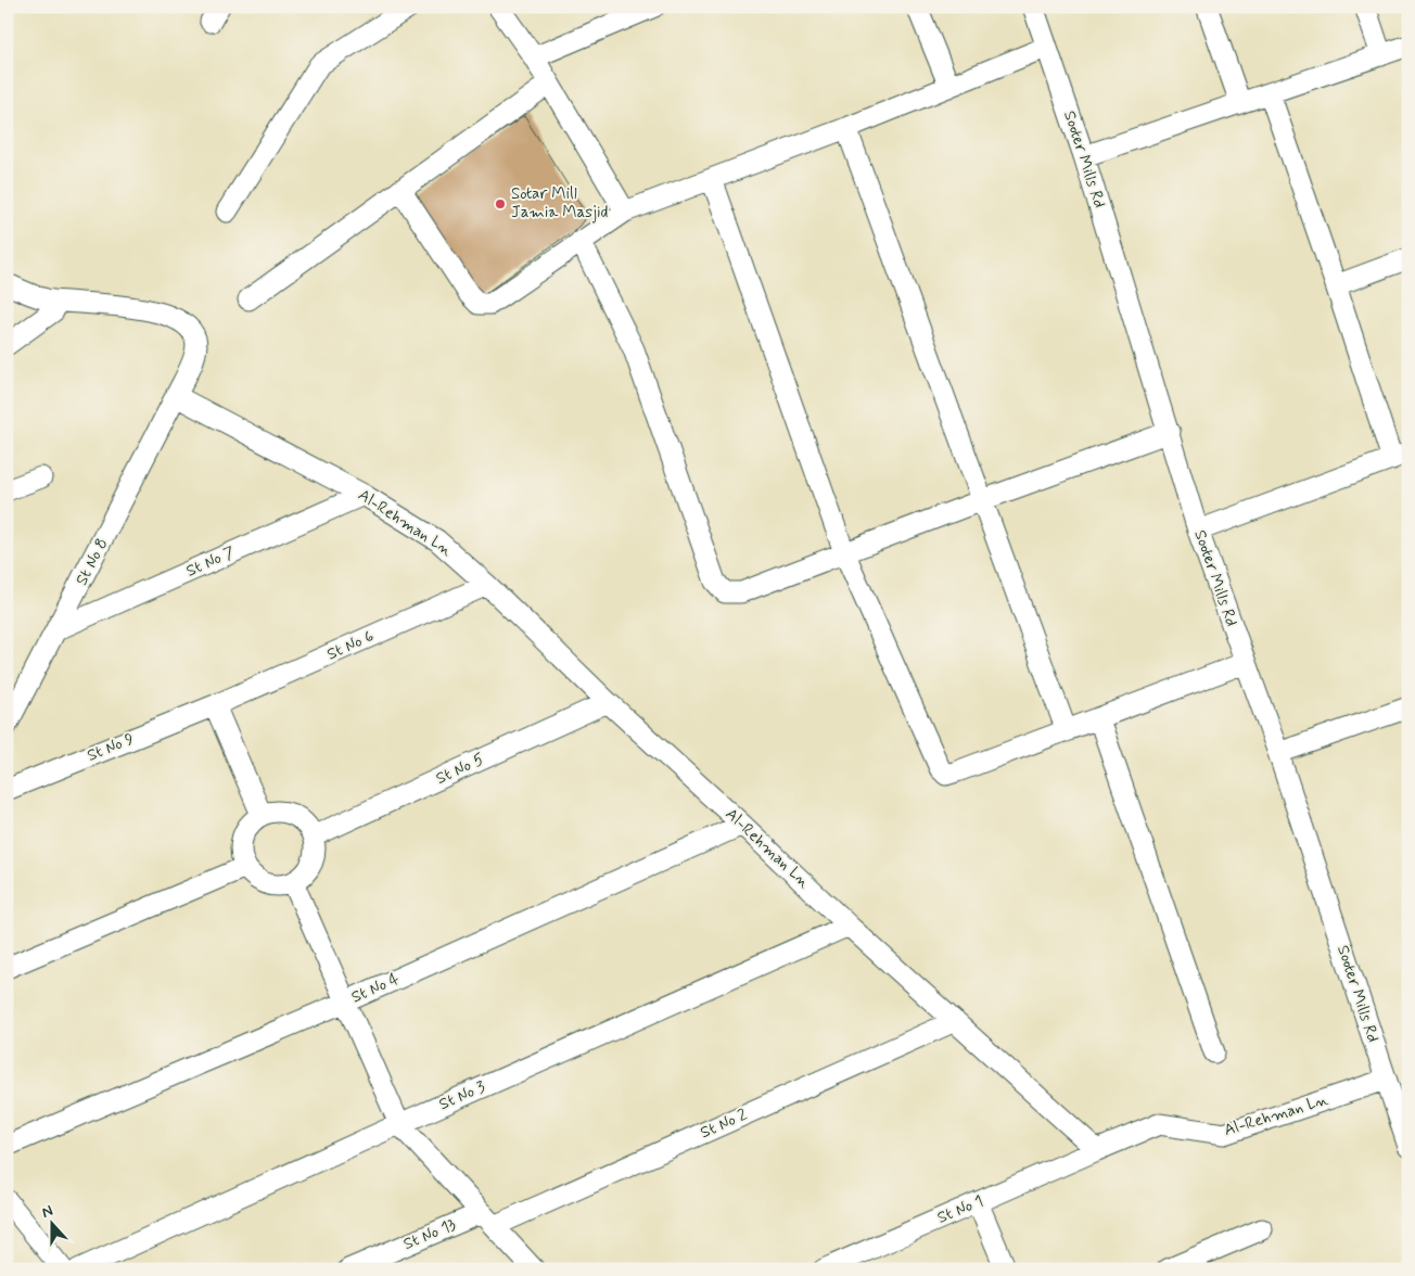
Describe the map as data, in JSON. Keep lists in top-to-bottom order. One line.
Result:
{"streets":{"street":["Sooter Mills Rd","Al-Rehman Ln","St No 8","St No 7","St No 6","St No 9","St No 5","St No 4","St No 3","St No 2","St No 1","St No 13"]},"crossings":[["Sooter Mills Rd","Al-Rehman Ln"],["Al-Rehman Ln","St No 8"],["Al-Rehman Ln","St No 7"],["Al-Rehman Ln","St No 6"],["Al-Rehman Ln","St No 5"],["Al-Rehman Ln","St No 4"],["Al-Rehman Ln","St No 3"],["Al-Rehman Ln","St No 2"],["Al-Rehman Ln","St No 1"],["St No 8","St No 7"],["St No 6","St No 9"],["St No 2","St No 13"]],"places":["Sotar Mill Jamia Masjid"],"north":"top"}
